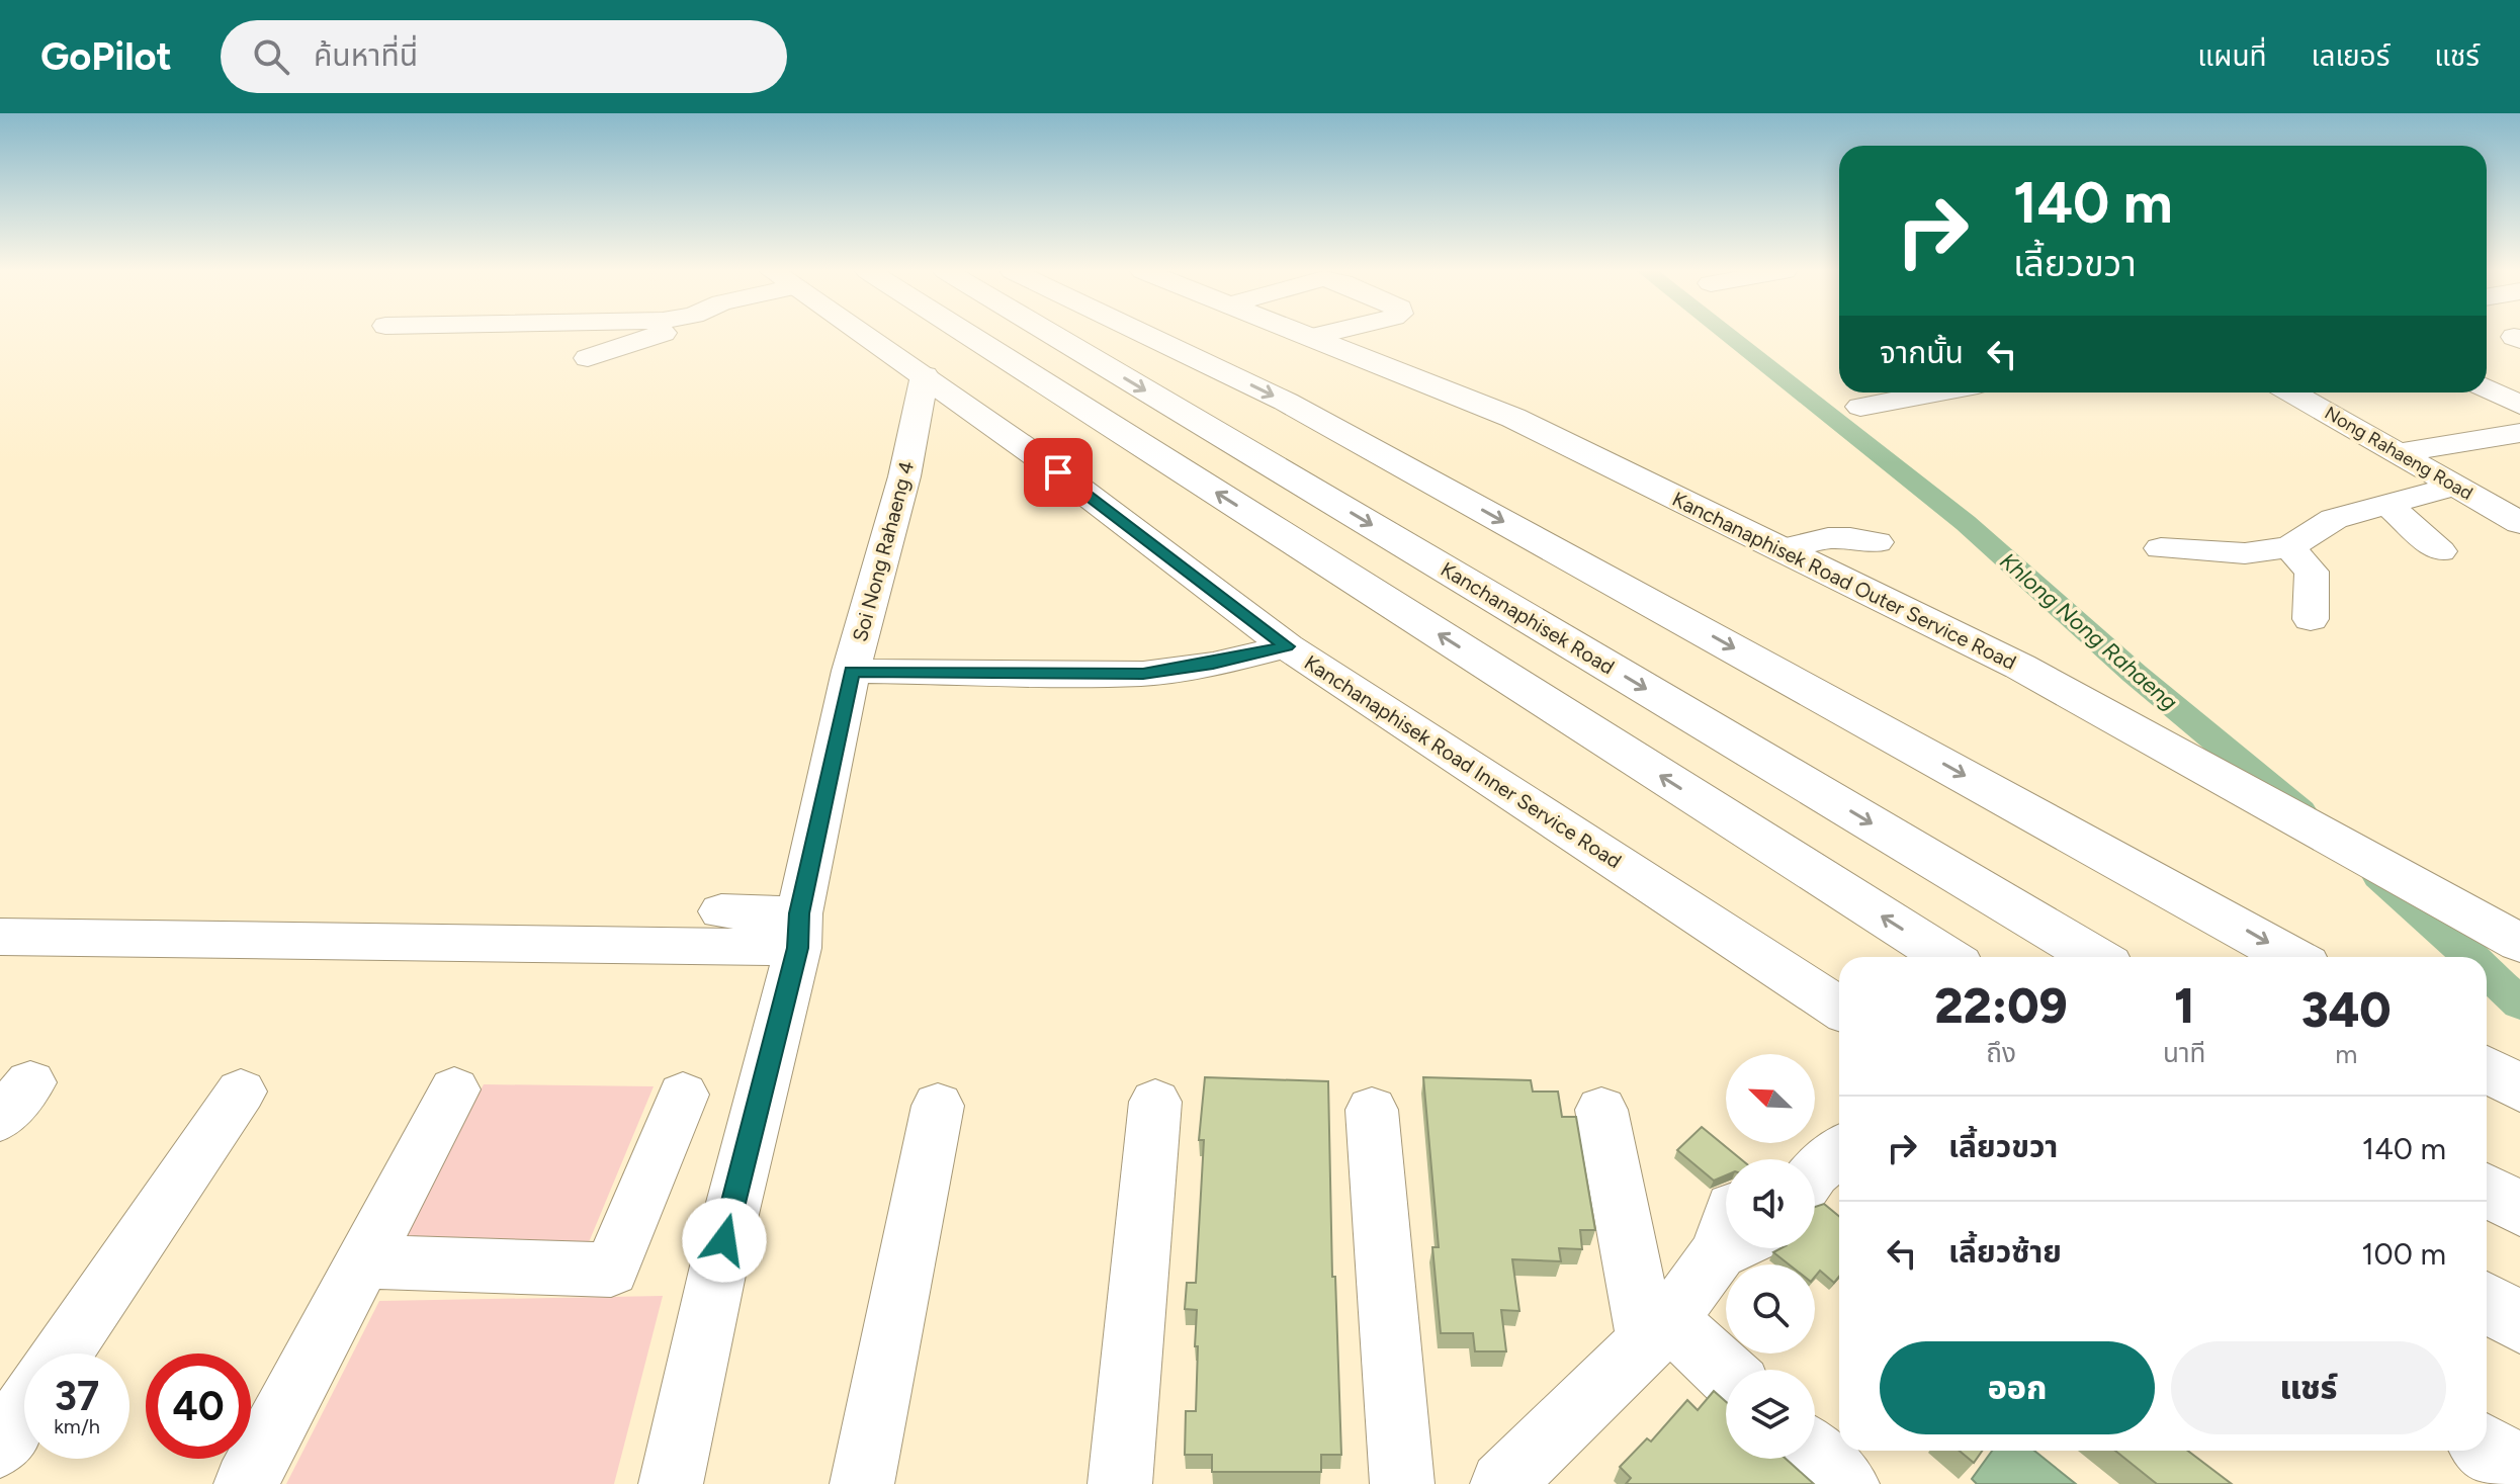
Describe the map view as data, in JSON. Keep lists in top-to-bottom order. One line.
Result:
{"streets":{"main road":["Kanchanaphisek Road Outer Service Road","Kanchanaphisek Road","Kanchanaphisek Road Inner Service Road"],"street":["Nong Rahaeng Road","Soi Nong Rahaeng 4"]},"crossings":[["Soi Nong Rahaeng 4","Kanchanaphisek Road Inner Service Road"]],"water":["Khlong Nong Rahaeng"],"north":"top left","page":{"header":"GoPilot","search":"ค้นหาที่นี่","nav":["แผนที่","เลเยอร์","แชร์"],"turn":["140 m","เลี้ยวขวา"],"then":"จากนั้น","eta":["22:09","ถึง","1","นาที","340","m"],"list":[{"name":"เลี้ยวขวา","value":"140 m"},{"name":"เลี้ยวซ้าย","value":"100 m"}],"buttons":["ออก","แชร์"],"speed":"37 km/h","limit":"40"}}
